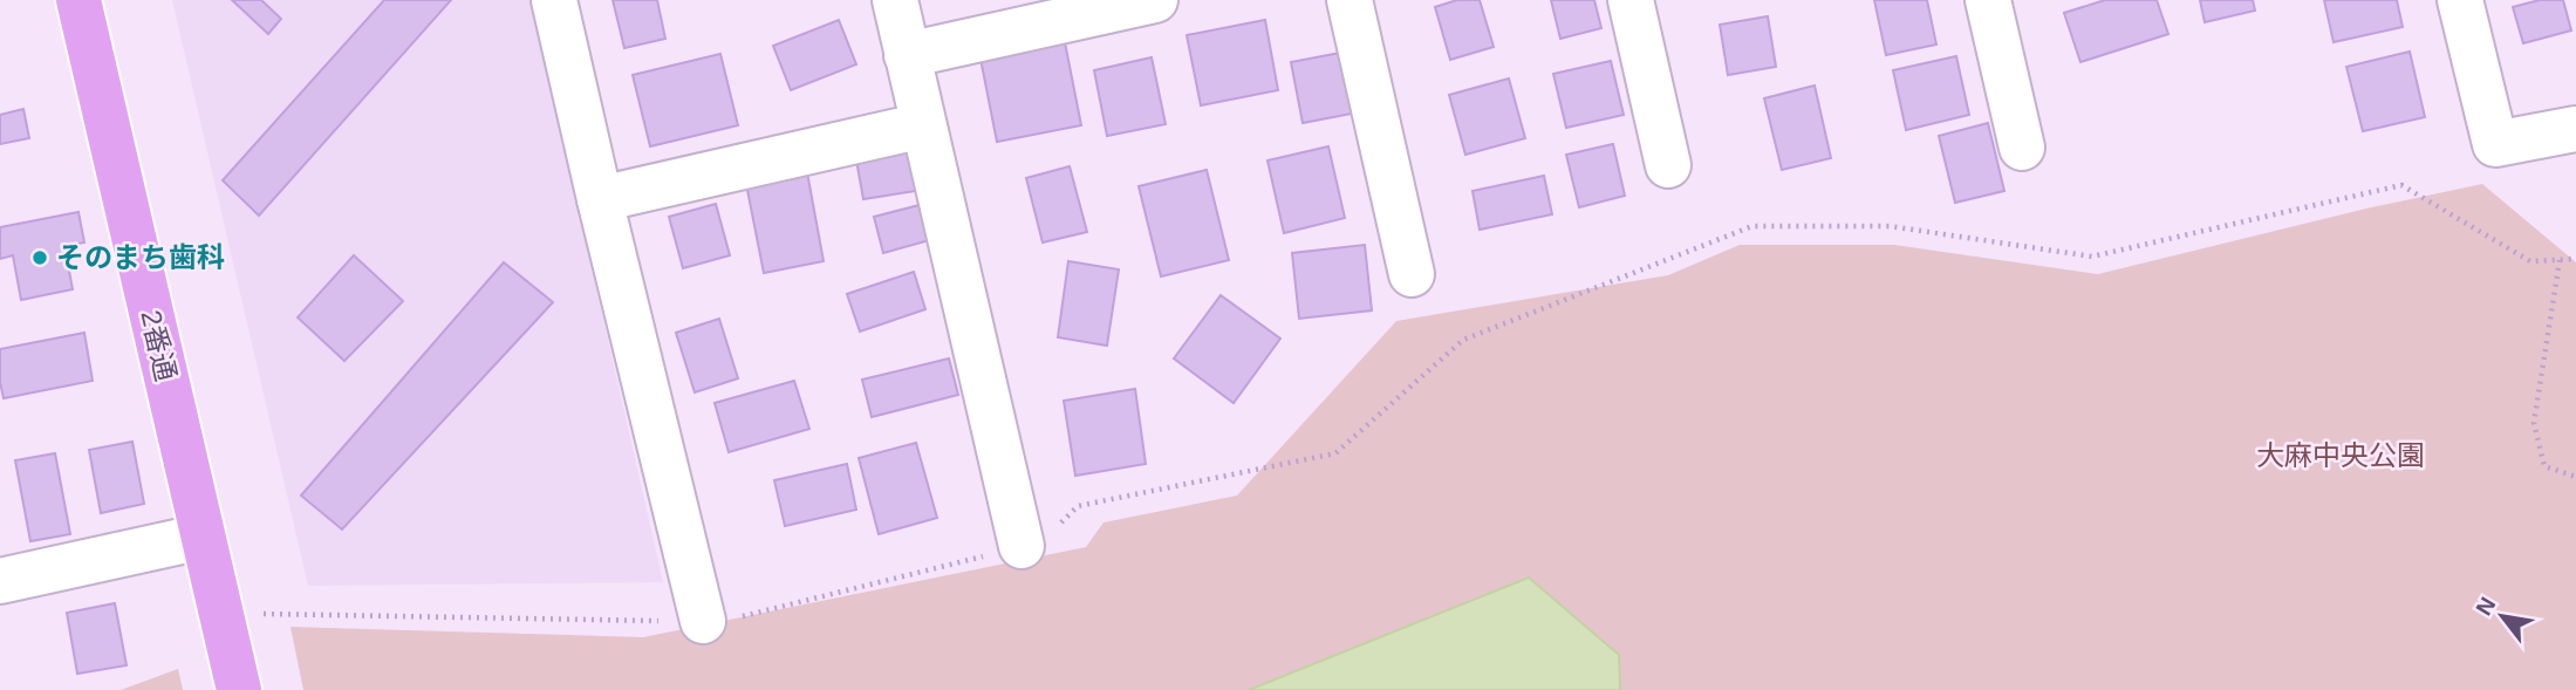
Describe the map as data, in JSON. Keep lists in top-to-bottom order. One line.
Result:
{"streets":{"main road":["2番通"]},"parks":["大麻中央公園"],"places":["そのまち歯科"],"north":"top left"}
